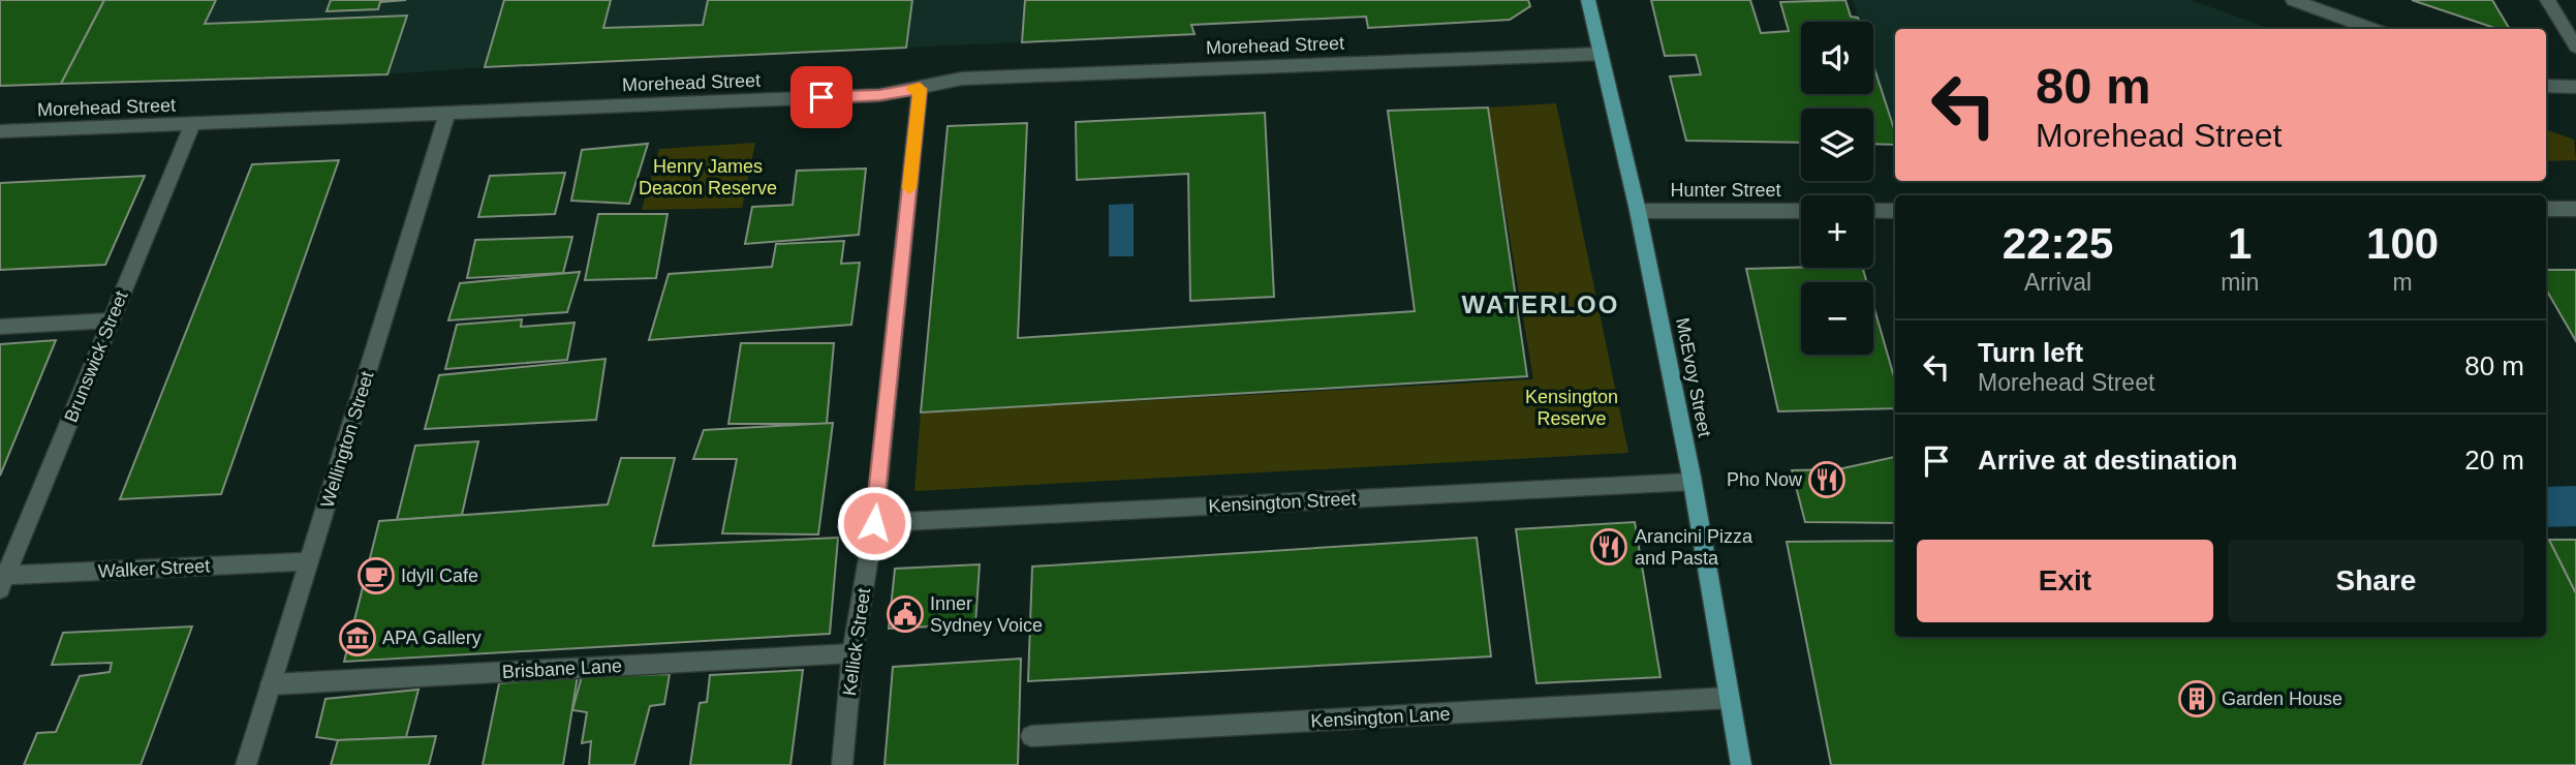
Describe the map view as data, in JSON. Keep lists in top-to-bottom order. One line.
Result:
{"streets":{"main road":["McEvoy Street"],"street":["Morehead Street","Hunter Street","Brunswick Street","Wellington Street","Kensington Street","Walker Street","Kellick Street","Brisbane Lane","Kensington Lane"]},"crossings":[["Morehead Street","Brunswick Street"],["Morehead Street","McEvoy Street"],["Morehead Street","Wellington Street"],["Morehead Street","Kellick Street"],["Hunter Street","McEvoy Street"],["Brunswick Street","Walker Street"],["McEvoy Street","Kensington Street"],["McEvoy Street","Kensington Lane"],["Wellington Street","Walker Street"],["Wellington Street","Brisbane Lane"],["Kensington Street","Kellick Street"],["Kellick Street","Brisbane Lane"]],"districts":["WATERLOO"],"parks":["Henry James Deacon Reserve","Kensington Reserve"],"places":{"restaurant":["Pho Now","Arancini Pizza and Pasta"],"cafe":["Idyll Cafe"],"public building":["Inner Sydney Voice"],"museum":["APA Gallery"],"building":["Garden House"]},"page":{"map_buttons":["+","−"],"turn":["80 m","Morehead Street"],"eta":["22:25","Arrival","1","min","100","m"],"list":[{"name":"Turn left","note":"Morehead Street","value":"80 m"},{"name":"Arrive at destination","value":"20 m"}],"buttons":["Exit","Share"]}}
